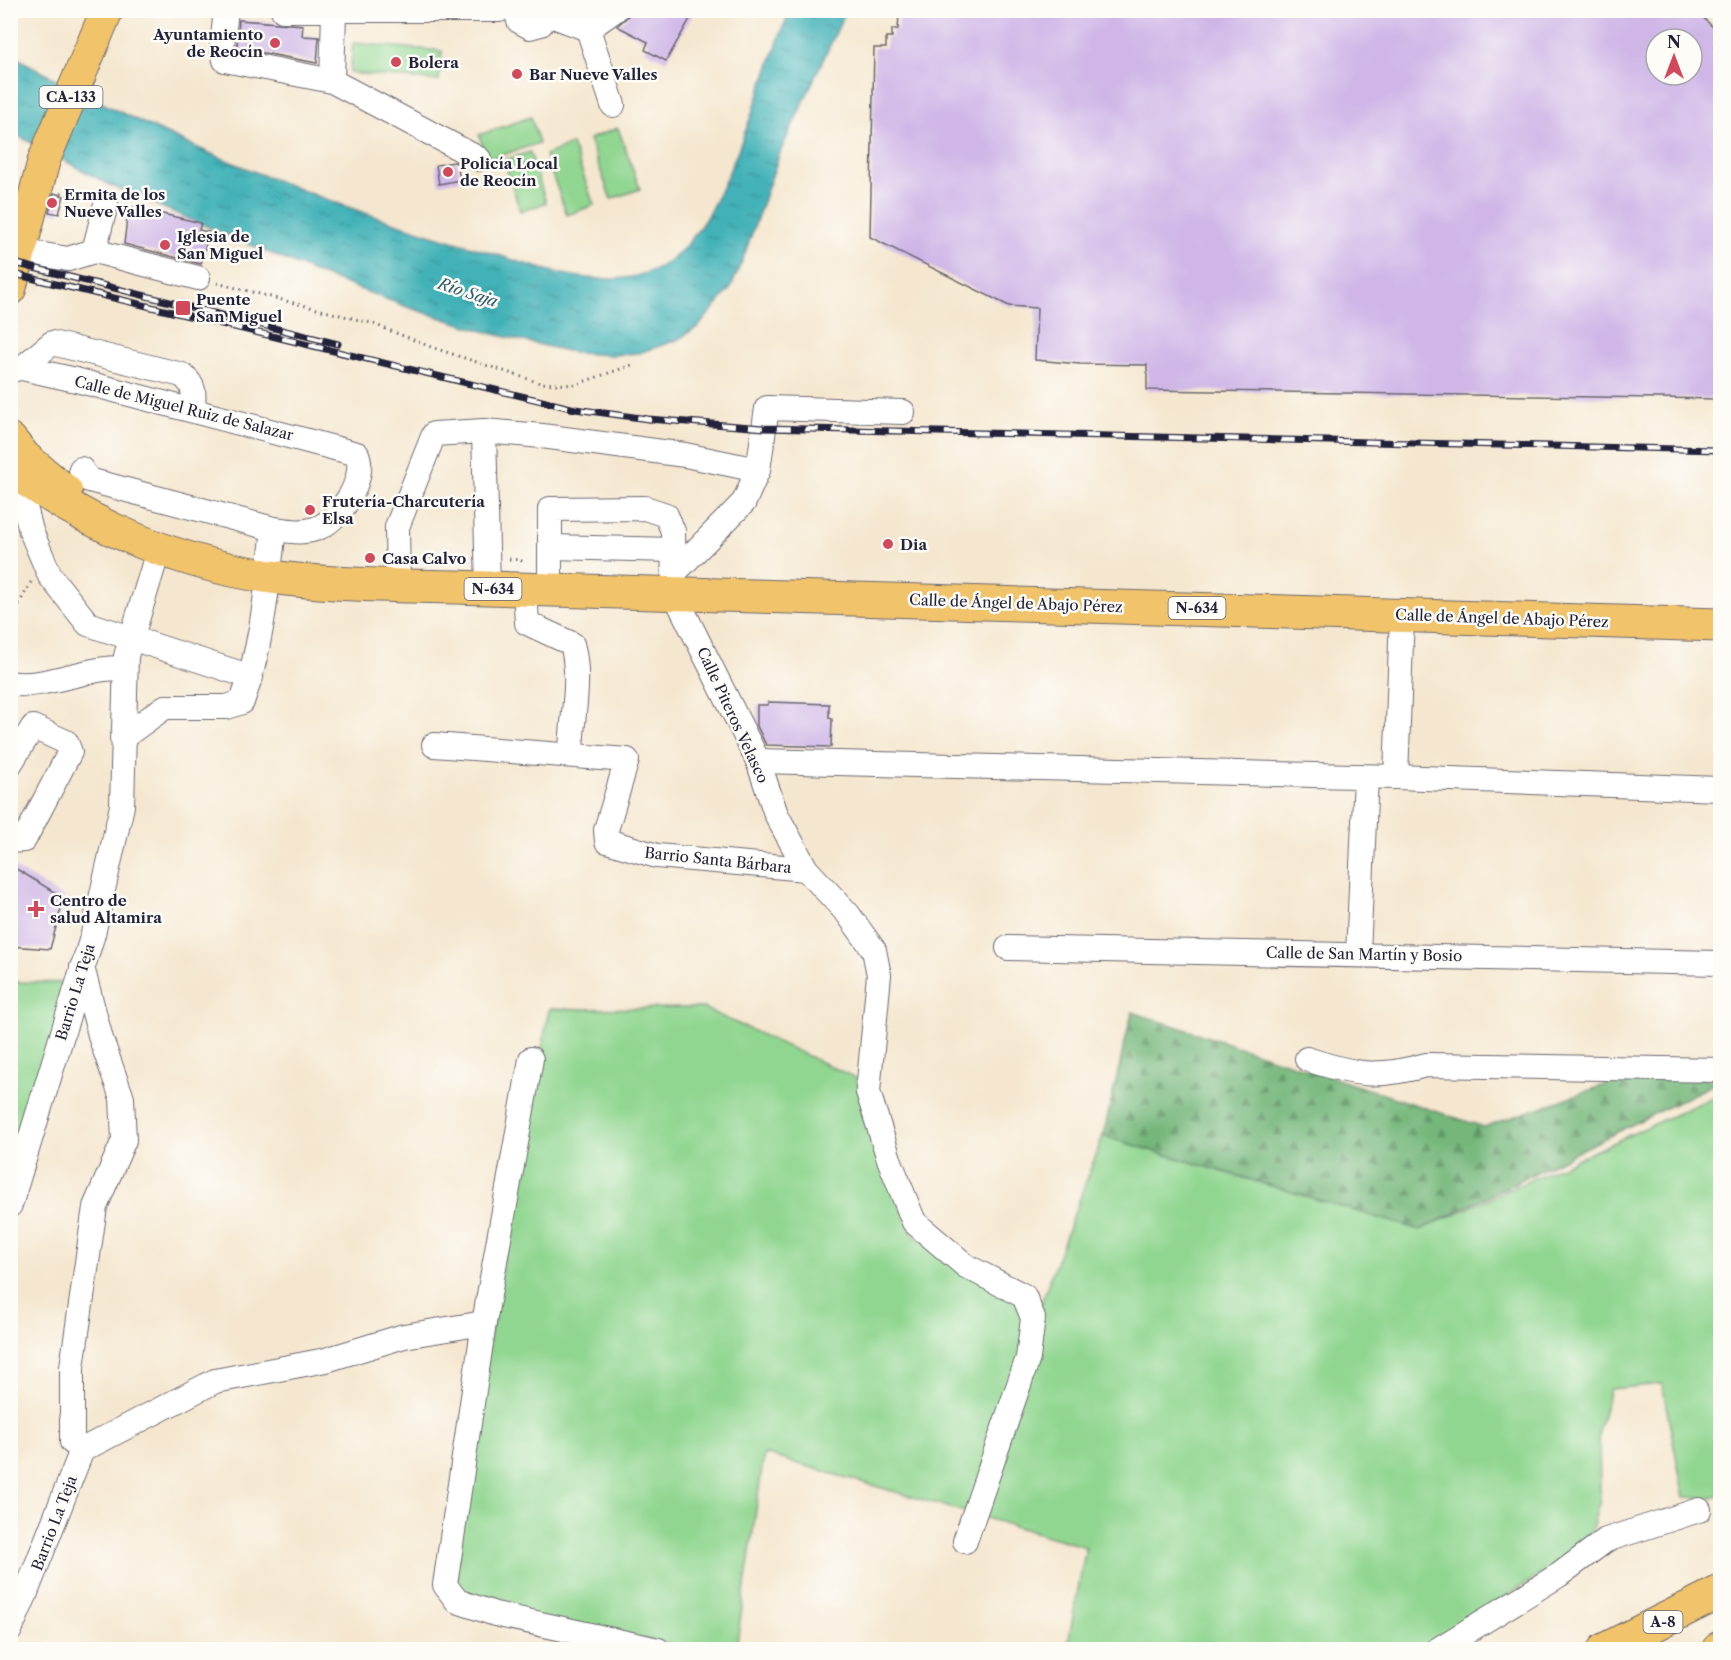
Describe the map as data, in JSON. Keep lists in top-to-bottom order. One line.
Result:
{"streets":{"highway":["N-634","Calle de Ángel de Abajo Pérez","A-8"],"main road":["CA-133"],"street":["Calle de Miguel Ruiz de Salazar","Calle Piteros Velasco","Barrio Santa Bárbara","Calle de San Martín y Bosio","Barrio La Teja"]},"crossings":[["N-634","Calle de Ángel de Abajo Pérez"],["N-634","Barrio La Teja"],["Calle de Ángel de Abajo Pérez","Calle Piteros Velasco"],["Calle Piteros Velasco","Barrio Santa Bárbara"]],"water":["Río Saja"],"places":{"other":["Ayuntamiento de Reocín","Bolera","Bar Nueve Valles","Policía Local de Reocín","Ermita de los Nueve Valles","Iglesia de San Miguel","Frutería-Charcutería Elsa","Dia","Casa Calvo"],"transit":["Puente San Miguel"],"health":["Centro de salud Altamira"]},"north":"top"}
